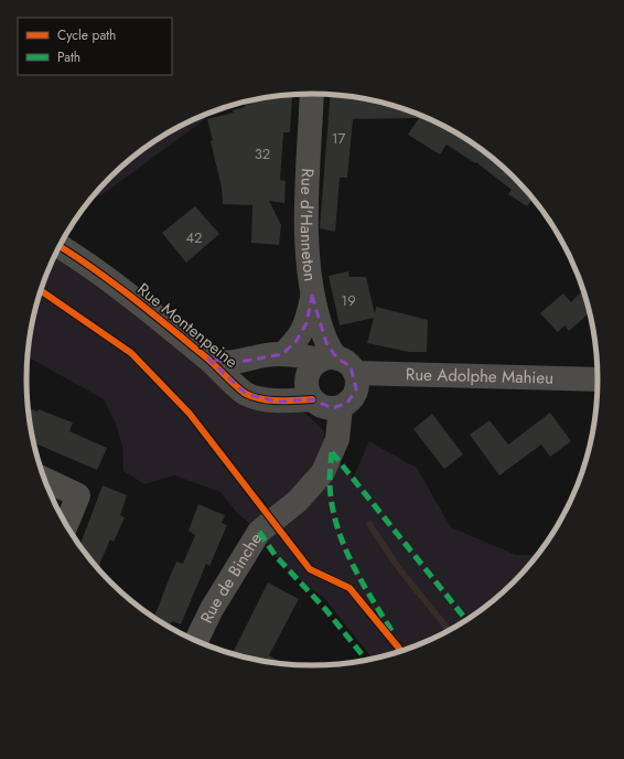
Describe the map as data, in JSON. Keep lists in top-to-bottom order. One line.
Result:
{"streets":{"street":["Rue d'Hanneton","Rue Montenpeine","Rue Adolphe Mahieu","Rue de Binche"]},"crossings":[["Rue d'Hanneton","Rue Montenpeine"],["Rue d'Hanneton","Rue Adolphe Mahieu"],["Rue d'Hanneton","Rue de Binche"],["Rue Montenpeine","Rue Adolphe Mahieu"],["Rue Montenpeine","Rue de Binche"],["Rue Adolphe Mahieu","Rue de Binche"]],"house_numbers":["17","32","42","19"],"legend":["Cycle path","Path"]}
